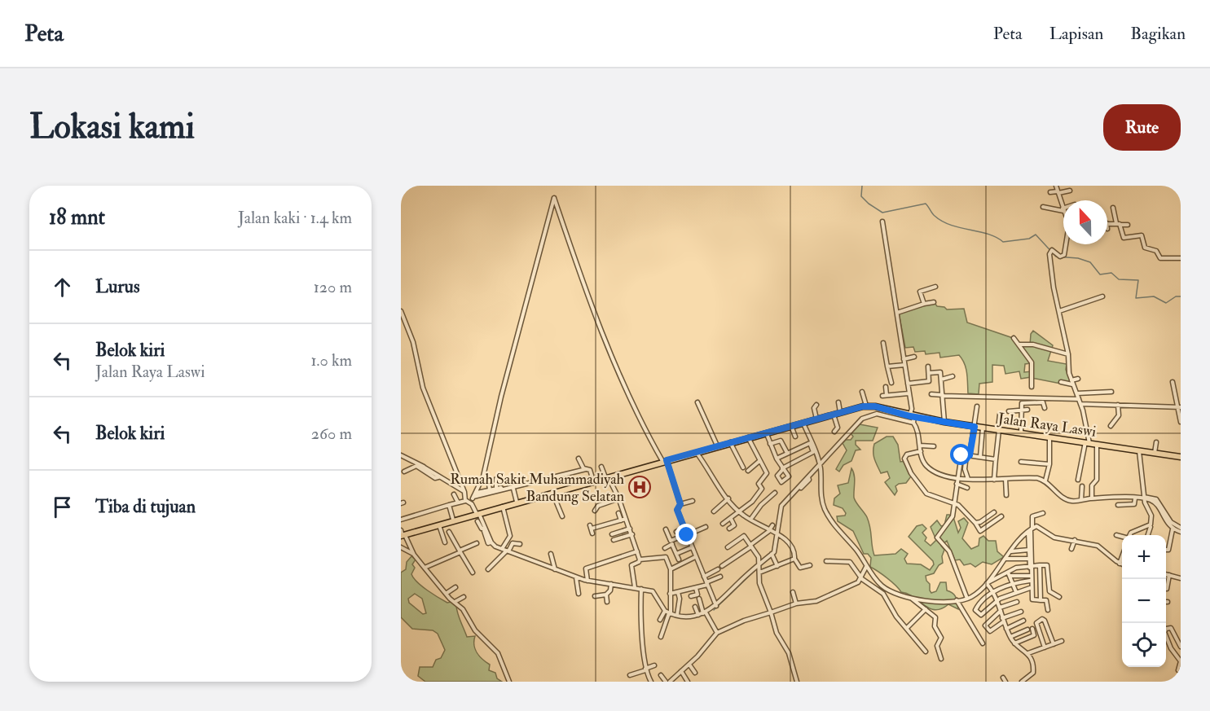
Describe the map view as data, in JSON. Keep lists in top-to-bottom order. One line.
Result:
{"streets":{"main road":["Jalan Raya Laswi"]},"places":{"hospital":["Rumah Sakit Muhammadiyah Bandung Selatan"]},"north":"top","page":{"header":"Peta","nav":["Peta","Lapisan","Bagikan"],"buttons":"Rute","title":"Lokasi kami","heading":["18 mnt","Jalan kaki · 1.4 km"],"list":[["Lurus","120 m"],["Belok kiri","Jalan Raya Laswi","1.0 km"],["Belok kiri","260 m"],"Tiba di tujuan"],"map_buttons":["+","−"]}}
